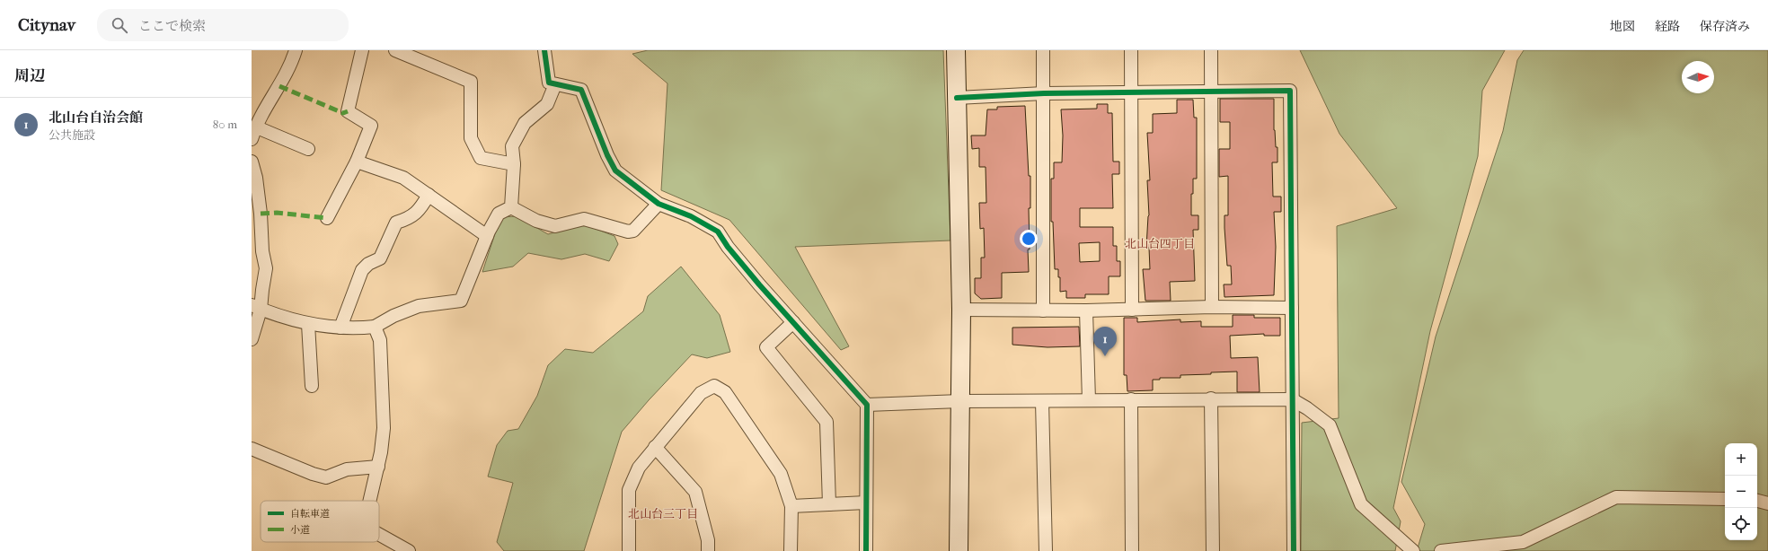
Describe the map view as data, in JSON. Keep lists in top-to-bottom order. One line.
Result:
{"districts":["北山台四丁目","北山台三丁目"],"legend":["自転車道","小道"],"north":"right","page":{"header":"Citynav","search":"ここで検索","nav":["地図","経路","保存済み"],"heading":"周辺","list":[{"mark":"1","name":"北山台自治会館","note":"公共施設","value":"80 m"}],"pins":"1","map_buttons":["+","−"]}}
